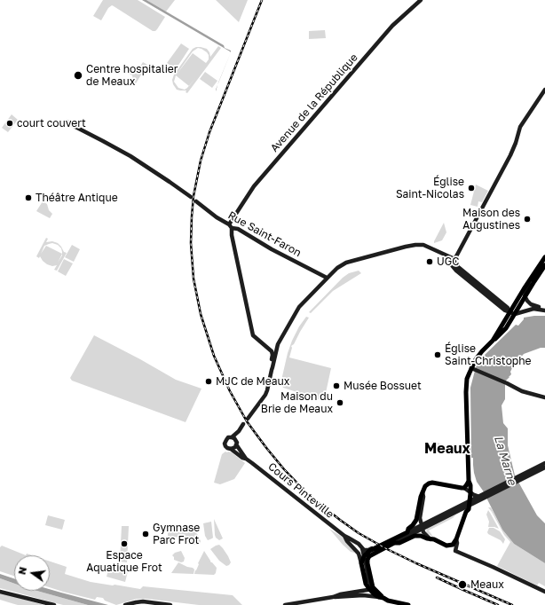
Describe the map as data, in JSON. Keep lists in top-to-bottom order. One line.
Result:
{"streets":{"main road":["Avenue de la République","Rue Saint-Faron","Cours Pinteville"]},"crossings":[["Avenue de la République","Rue Saint-Faron"]],"districts":["Meaux"],"water":["La Marne"],"places":["Centre hospitalier de Meaux","court couvert","Église Saint-Nicolas","Théâtre Antique","Maison des Augustines","UGC","Église Saint-Christophe","MJC de Meaux","Musée Bossuet","Maison du Brie de Meaux","Gymnase Parc Frot","Espace Aquatique Frot","Meaux"],"north":"left"}
